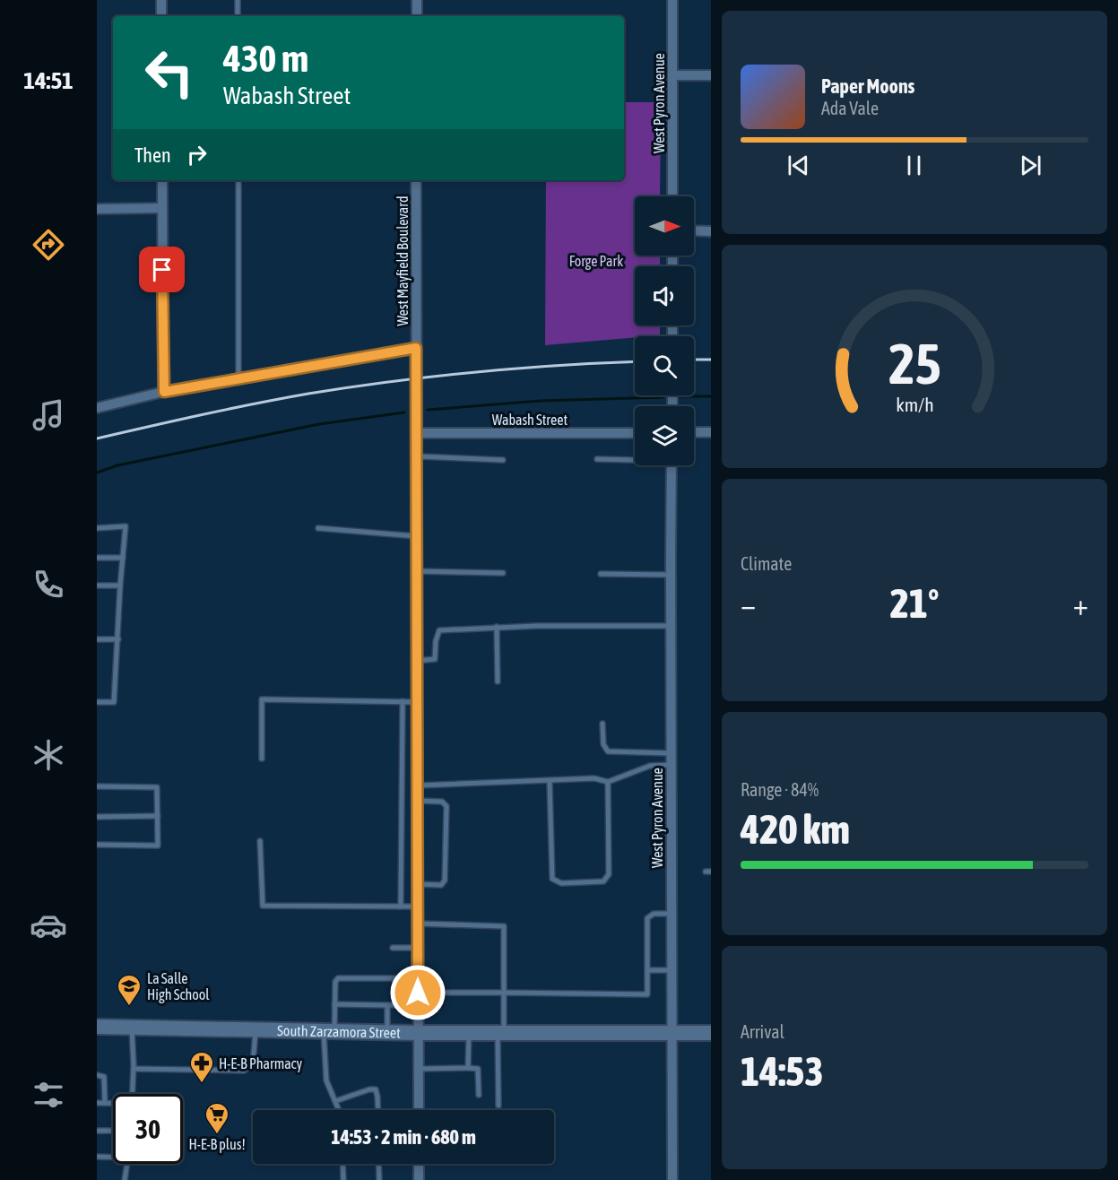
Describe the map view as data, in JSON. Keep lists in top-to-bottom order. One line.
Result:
{"streets":{"main road":["South Zarzamora Street"],"street":["West Pyron Avenue","West Mayfield Boulevard","Wabash Street"]},"crossings":[["West Pyron Avenue","South Zarzamora Street"],["West Mayfield Boulevard","Wabash Street"],["West Mayfield Boulevard","South Zarzamora Street"]],"parks":["Forge Park"],"places":{"school or university":["La Salle High School"],"pharmacy":["H-E-B Pharmacy"],"supermarket":["H-E-B plus!"]},"north":"right","page":{"tabs":"14:51","turn":["430 m","Wabash Street"],"song":["Paper Moons","Ada Vale"],"then":"Then","tile":["Climate",["Range · 84%","420 km"],["Arrival","14:53"]],"heat":["−","21°","+"],"limit":"30","trip":"14:53 · 2 min · 680 m","gauge":["25","km/h"]}}
